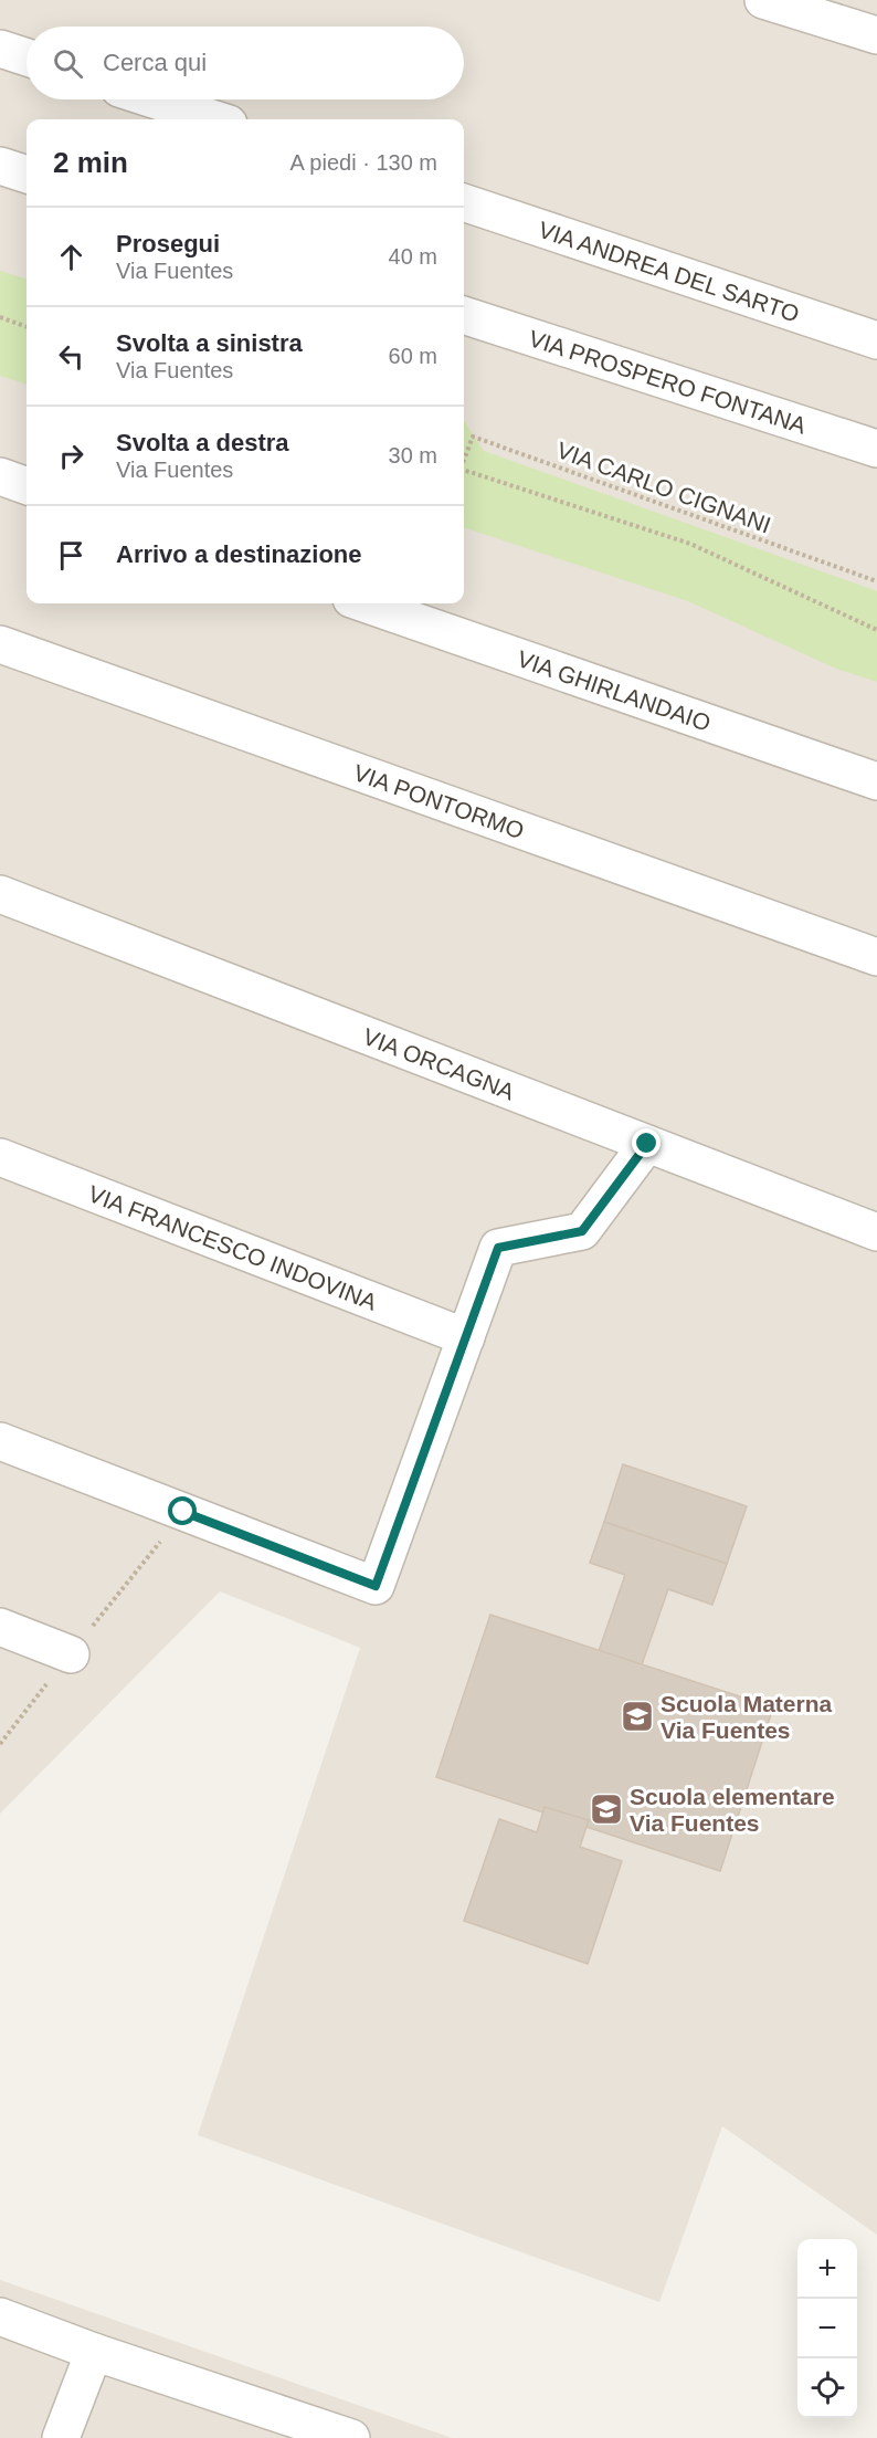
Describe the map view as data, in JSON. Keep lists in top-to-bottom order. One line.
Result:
{"streets":{"street":["VIA ANDREA DEL SARTO","VIA PROSPERO FONTANA","VIA GHIRLANDAIO","VIA PONTORMO","VIA ORCAGNA","VIA FRANCESCO INDOVINA"],"path":["VIA CARLO CIGNANI"]},"places":{"school or university":["Scuola Materna Via Fuentes","Scuola elementare Via Fuentes"]},"page":{"search":"Cerca qui","heading":["2 min","A piedi · 130 m"],"list":[["Prosegui","Via Fuentes","40 m"],["Svolta a sinistra","Via Fuentes","60 m"],["Svolta a destra","Via Fuentes","30 m"],"Arrivo a destinazione"],"map_buttons":["+","−"]}}
